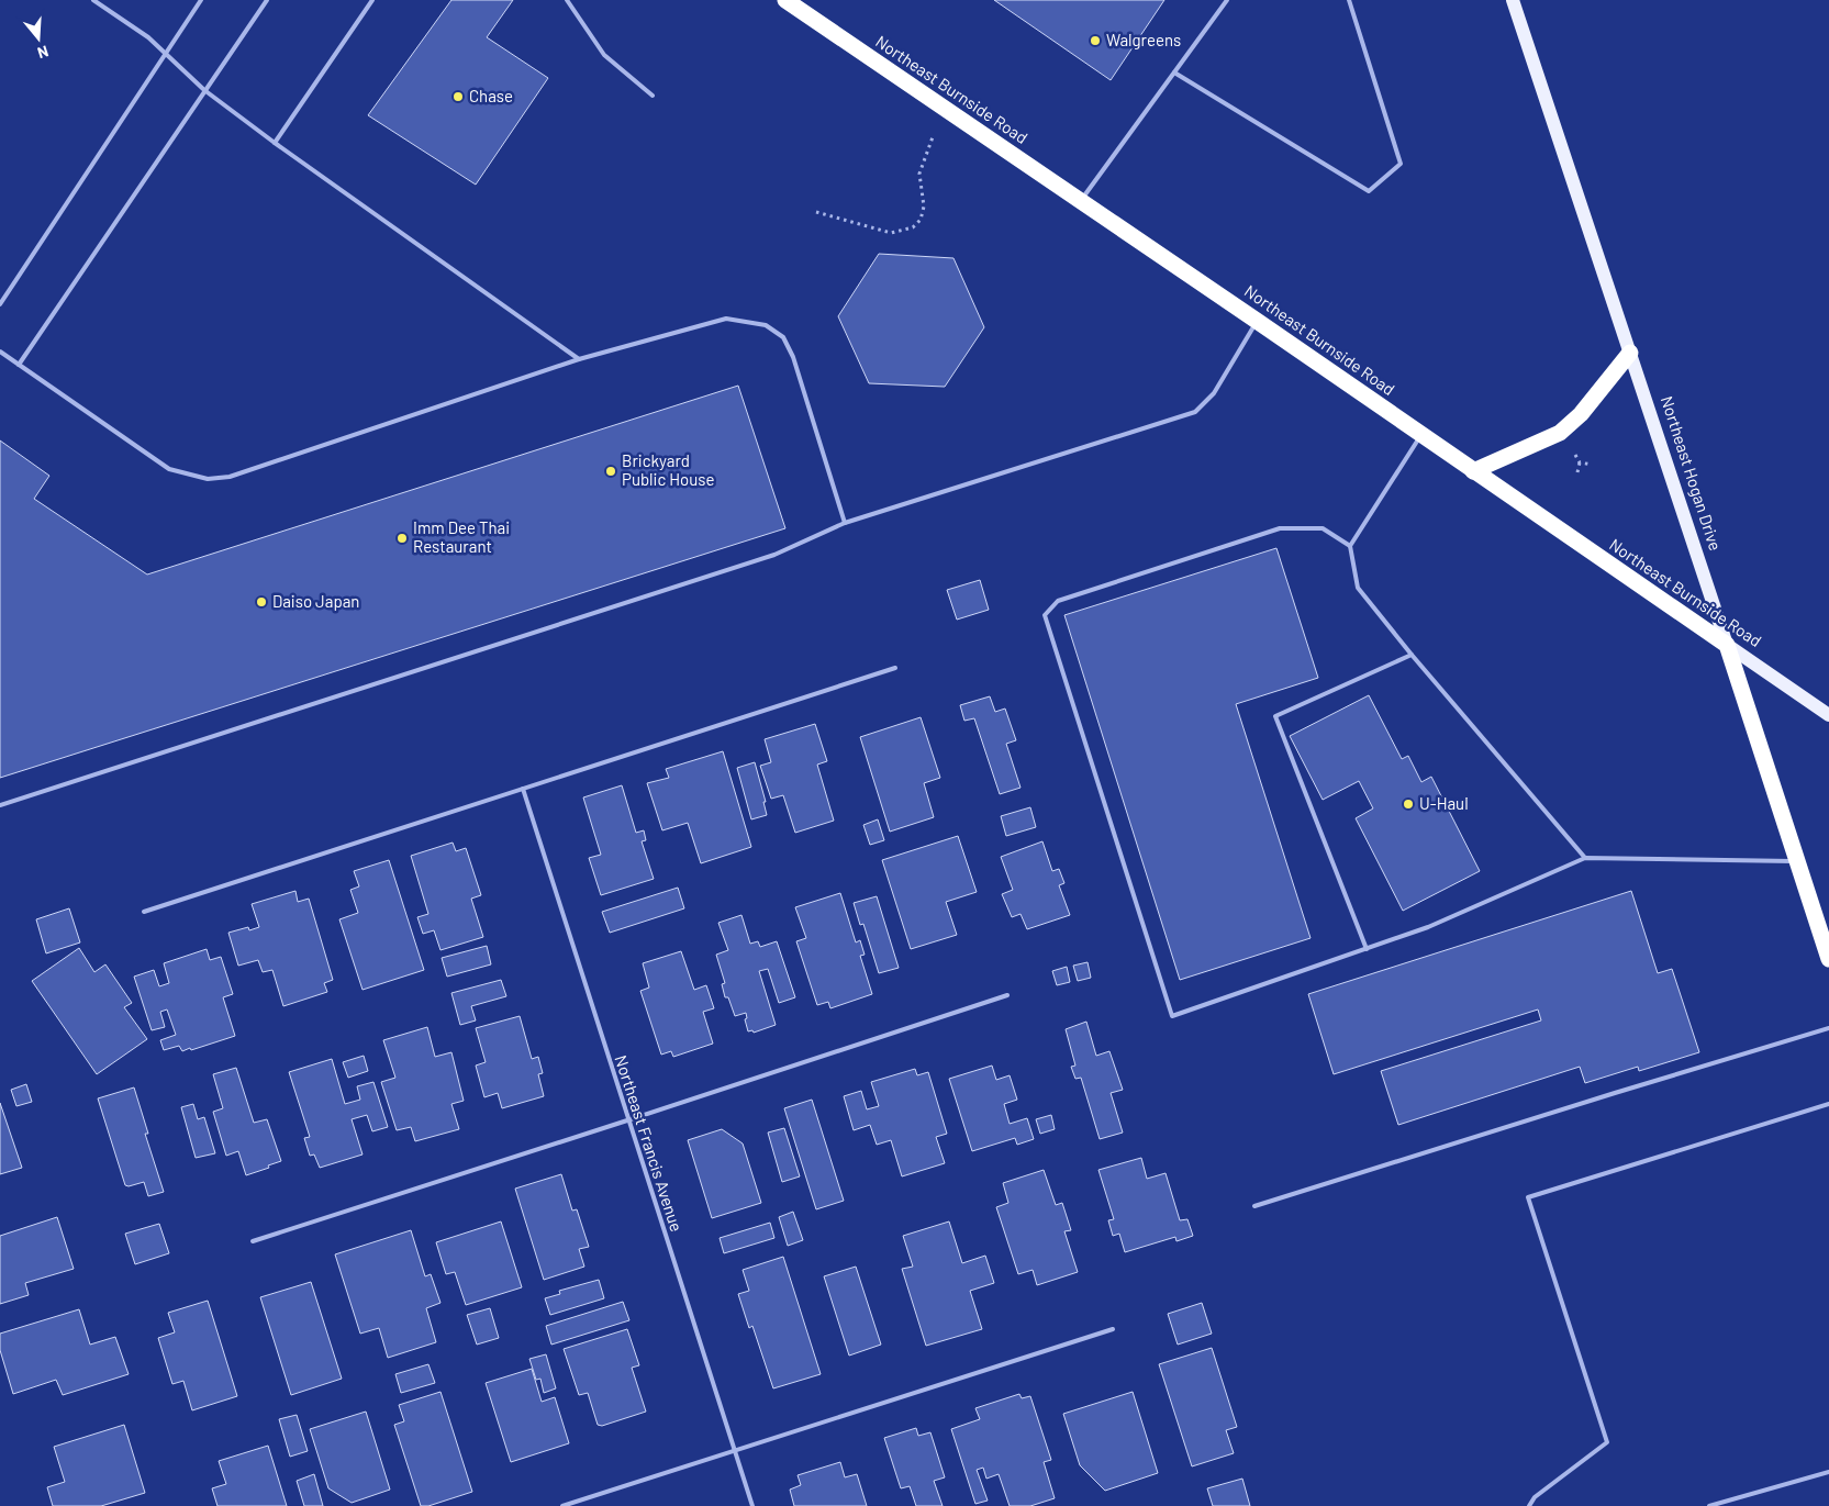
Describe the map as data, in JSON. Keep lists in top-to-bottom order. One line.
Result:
{"streets":{"highway":["Northeast Burnside Road","Northeast Hogan Drive"],"lane":["Northeast Francis Avenue"]},"crossings":[["Northeast Burnside Road","Northeast Hogan Drive"]],"places":["Walgreens","Chase","Brickyard Public House","Imm Dee Thai Restaurant","Daiso Japan","U-Haul"],"north":"bottom"}
